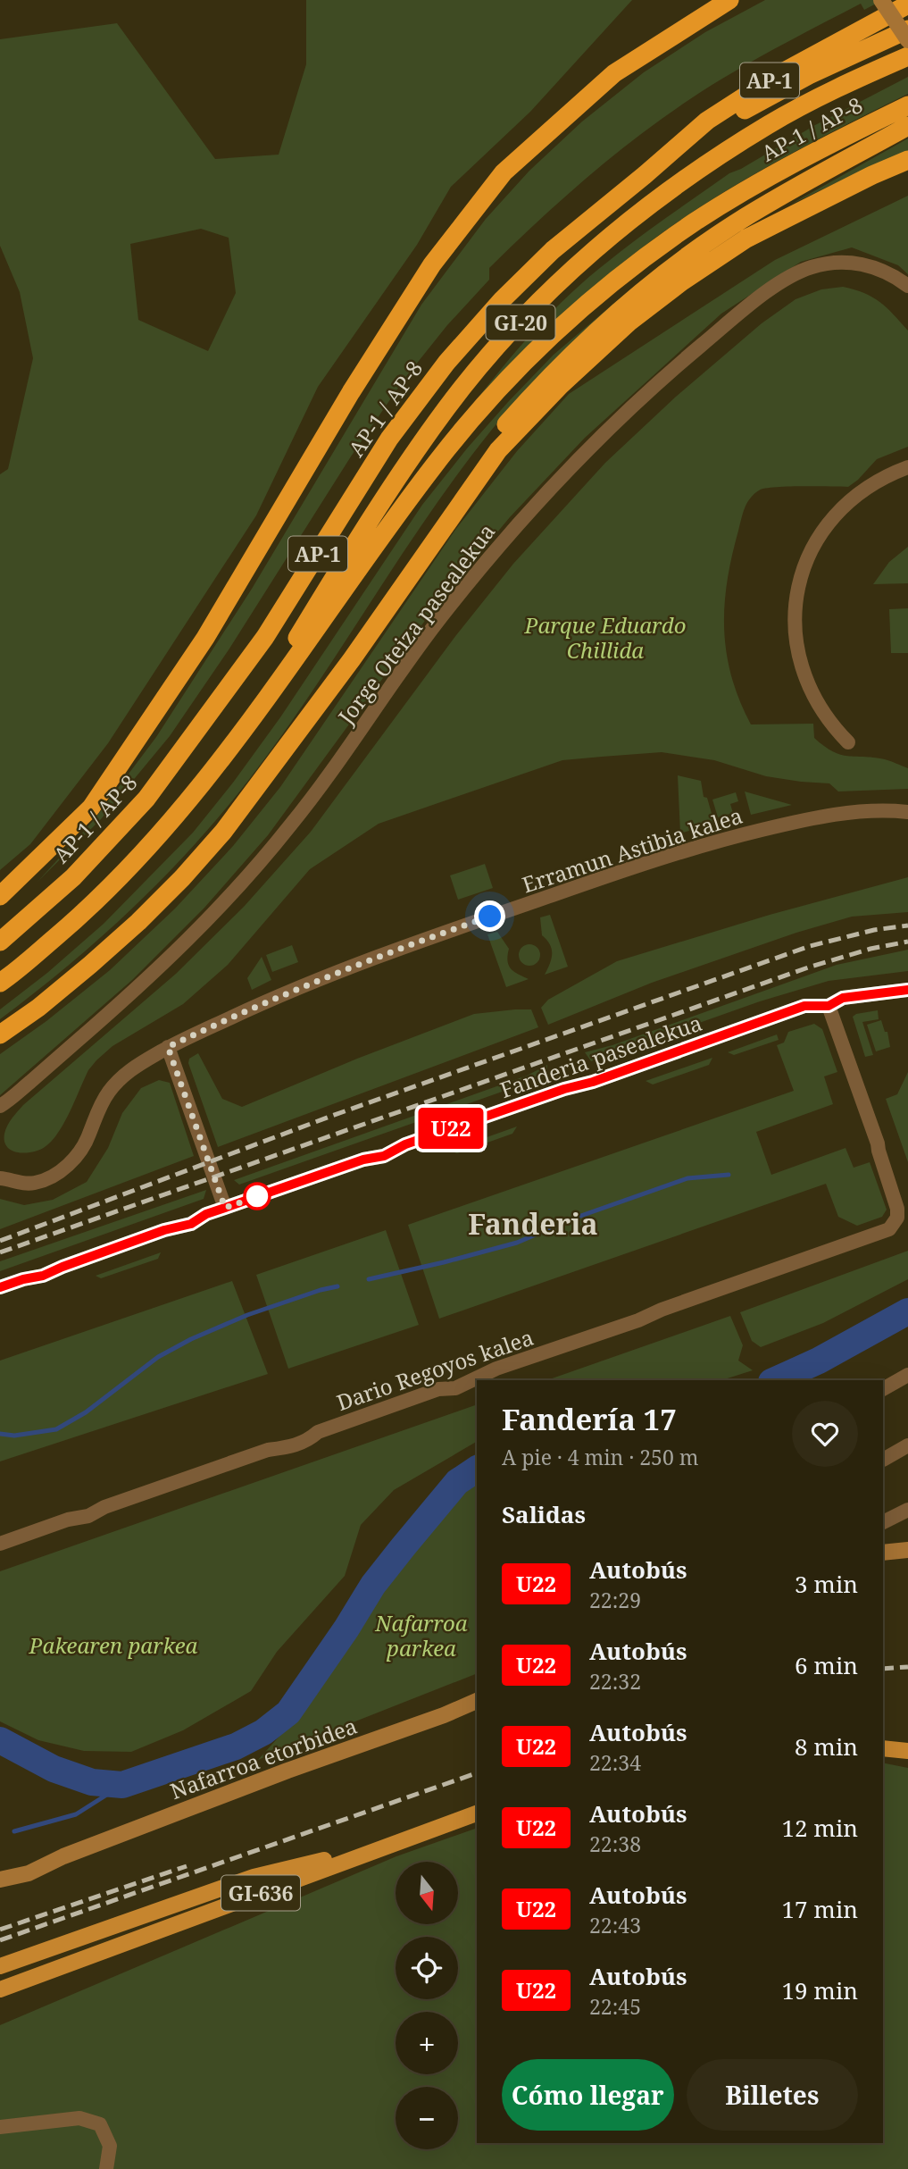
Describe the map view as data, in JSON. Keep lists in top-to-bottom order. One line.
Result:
{"streets":{"highway":["AP-1","AP-1 / AP-8","GI-20"],"main road":["Nafarroa etorbidea","GI-636"],"street":["Jorge Oteiza pasealekua","Erramun Astibia kalea","Fanderia pasealekua","Dario Regoyos kalea"]},"crossings":[["AP-1 / AP-8","GI-20"],["Fanderia pasealekua","Dario Regoyos kalea"]],"districts":["Fanderia"],"parks":["Parque Eduardo Chillida","Nafarroa parkea","Pakearen parkea"],"lines":["bus line U22"],"north":"bottom","page":{"on_map":"U22","heading":[["Fandería 17","A pie · 4 min · 250 m"],"Salidas"],"list":[{"mark":"U22","name":"Autobús","note":"22:29","value":"3 min"},{"mark":"U22","name":"Autobús","note":"22:32","value":"6 min"},{"mark":"U22","name":"Autobús","note":"22:34","value":"8 min"},{"mark":"U22","name":"Autobús","note":"22:38","value":"12 min"},{"mark":"U22","name":"Autobús","note":"22:43","value":"17 min"},{"mark":"U22","name":"Autobús","note":"22:45","value":"19 min"}],"map_buttons":["+","−"],"buttons":["Cómo llegar","Billetes"]}}
